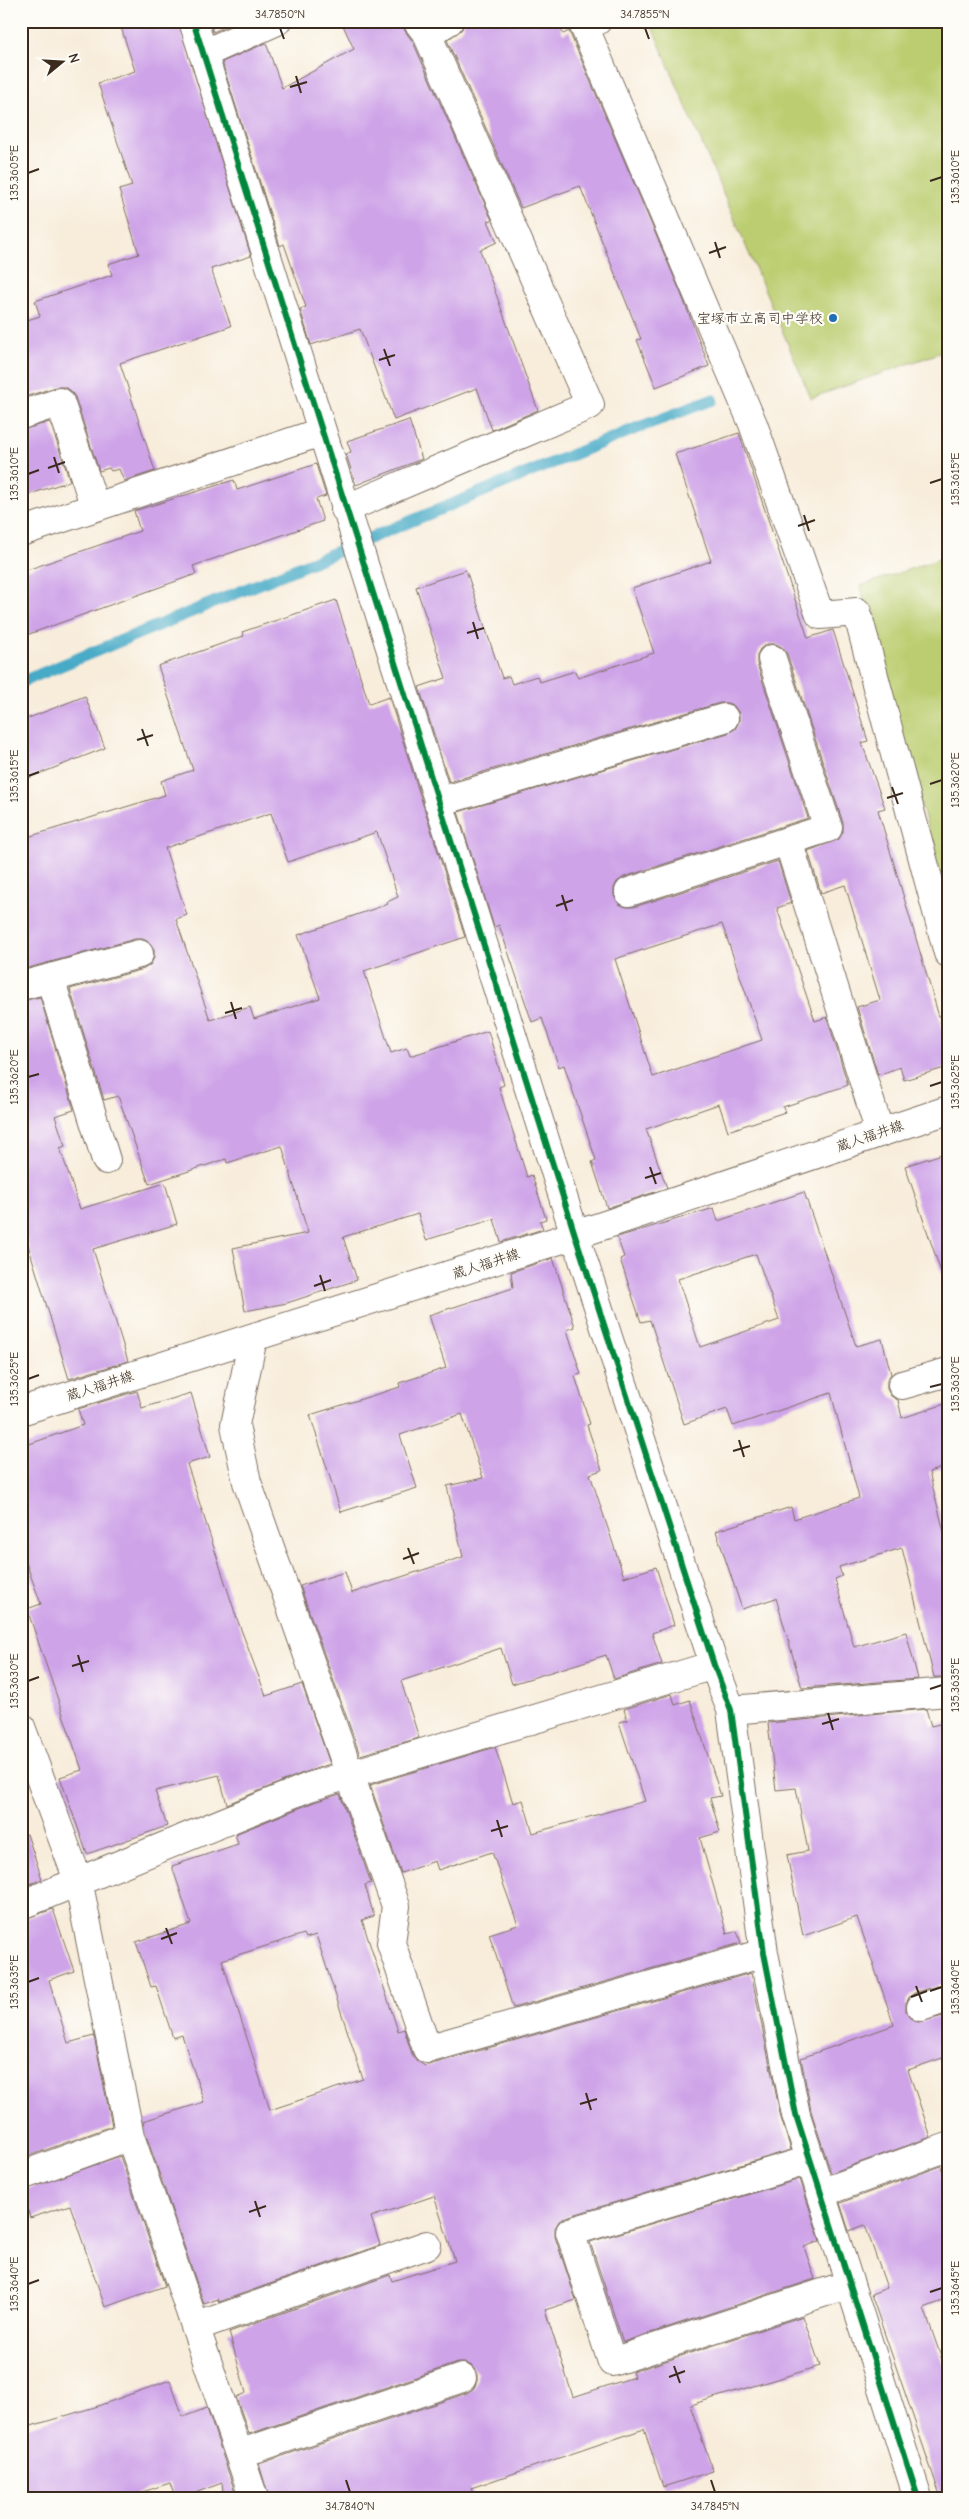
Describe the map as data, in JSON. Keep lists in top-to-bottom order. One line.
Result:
{"streets":{"street":["蔵人福井線"]},"places":["宝塚市立高司中学校"],"north":"right","coordinates":["34.7850°N","34.7855°N","135.3605°E","135.3610°E","135.3615°E","135.3620°E","135.3625°E","135.3630°E","135.3635°E","135.3640°E","135.3645°E","34.7840°N","34.7845°N"]}
